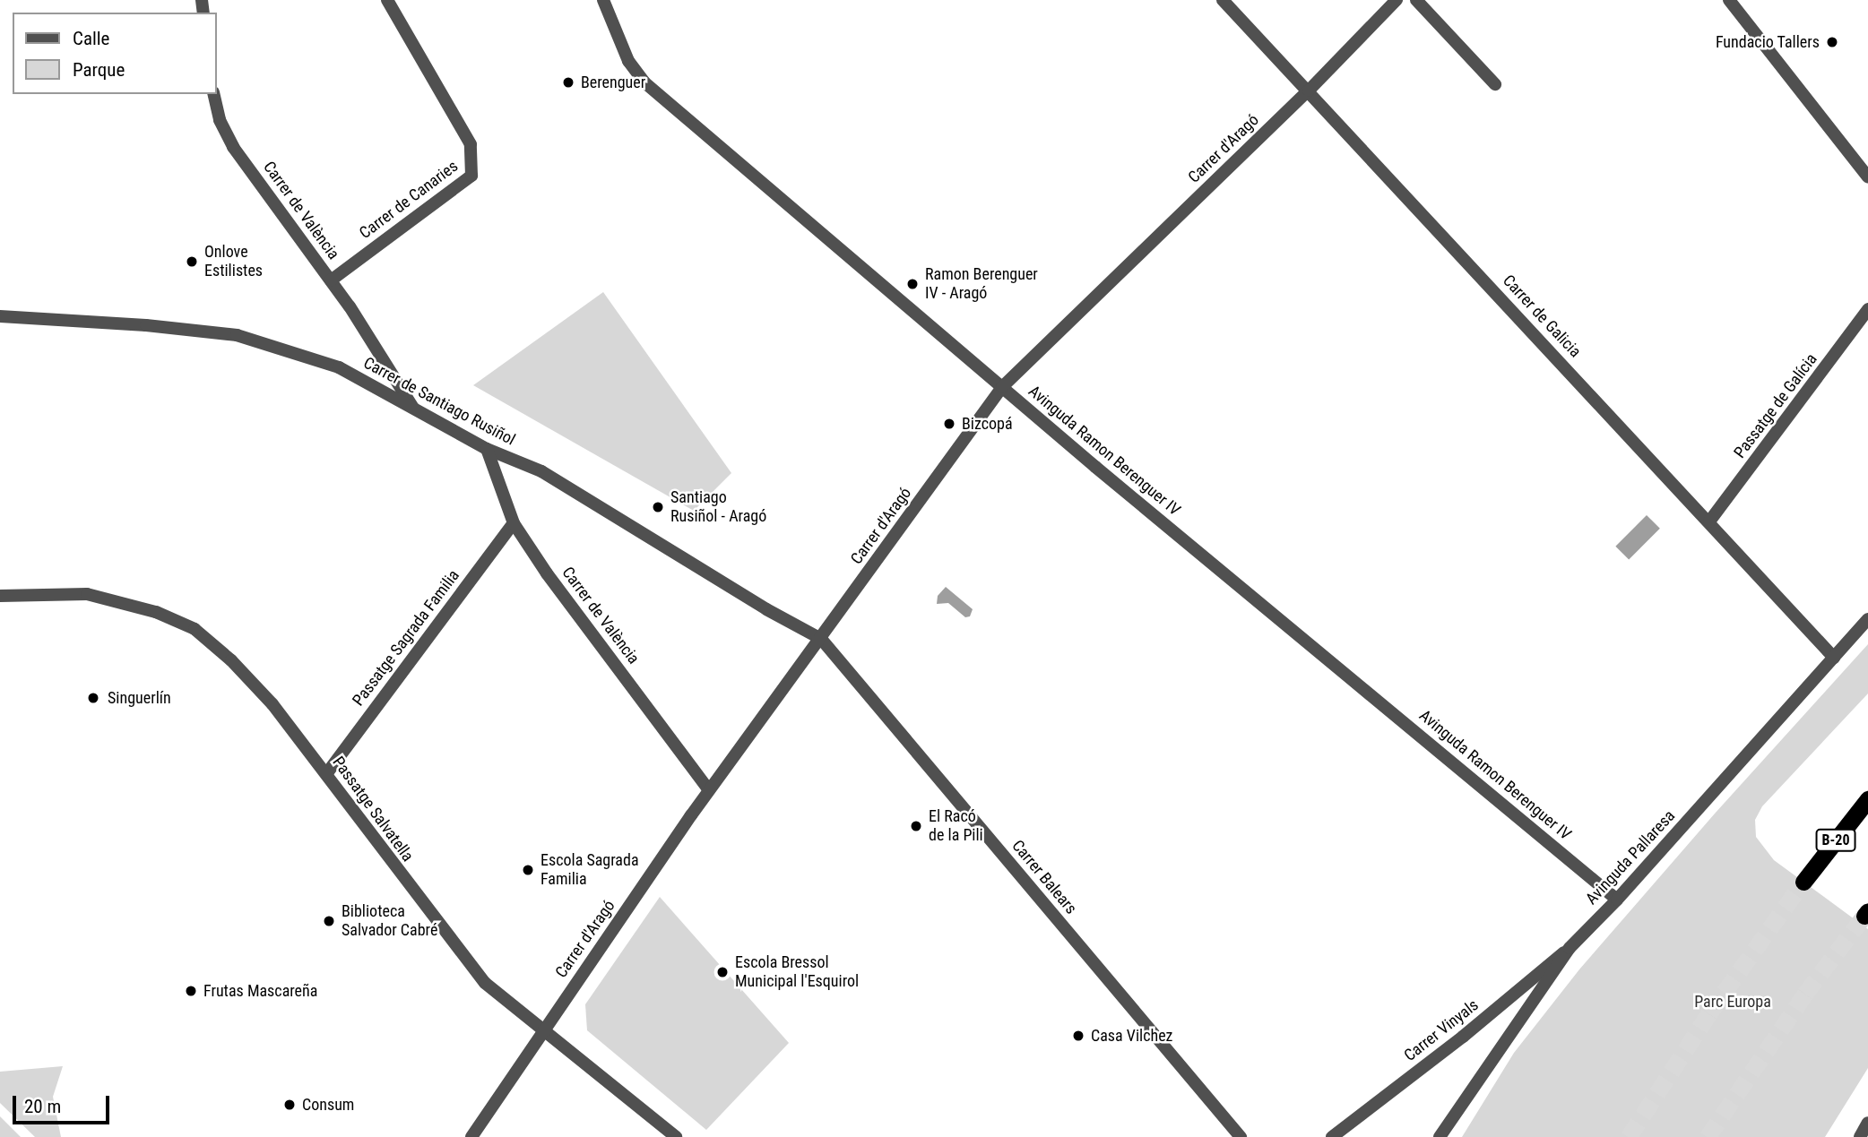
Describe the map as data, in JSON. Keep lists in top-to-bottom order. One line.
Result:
{"streets":{"highway":["B-20"],"street":["Carrer d'Aragó","Carrer de Canaries","Carrer de València","Carrer de Galicia","Carrer de Santiago Rusiñol","Passatge de Galícia","Avinguda Ramon Berenguer IV","Passatge Sagrada Familia","Passatge Salvatella","Avinguda Pallaresa","Carrer Balears","Carrer Vinyals"]},"crossings":[["Carrer d'Aragó","Carrer de València"],["Carrer d'Aragó","Carrer de Galicia"],["Carrer d'Aragó","Carrer de Santiago Rusiñol"],["Carrer d'Aragó","Avinguda Ramon Berenguer IV"],["Carrer d'Aragó","Passatge Salvatella"],["Carrer d'Aragó","Carrer Balears"],["Carrer de Canaries","Carrer de València"],["Carrer de València","Carrer de Santiago Rusiñol"],["Carrer de València","Passatge Sagrada Familia"],["Carrer de Galicia","Passatge de Galícia"],["Carrer de Galicia","Avinguda Pallaresa"],["Carrer de Santiago Rusiñol","Carrer Balears"],["Avinguda Ramon Berenguer IV","Avinguda Pallaresa"],["Passatge Sagrada Familia","Passatge Salvatella"],["Avinguda Pallaresa","Carrer Vinyals"]],"parks":["Parc Europa"],"places":["Fundacio Tallers","Berenguer","Onlove Estilistes","Ramon Berenguer IV - Aragó","Bizcopá","Santiago Rusiñol - Aragó","Singuerlín","El Racó de la Pili","Escola Sagrada Familia","Biblioteca Salvador Cabré","Escola Bressol Municipal l'Esquirol","Frutas Mascareña","Casa Vilchez","Consum"],"legend":["Calle","Parque"],"scale_bar":"20 m"}
